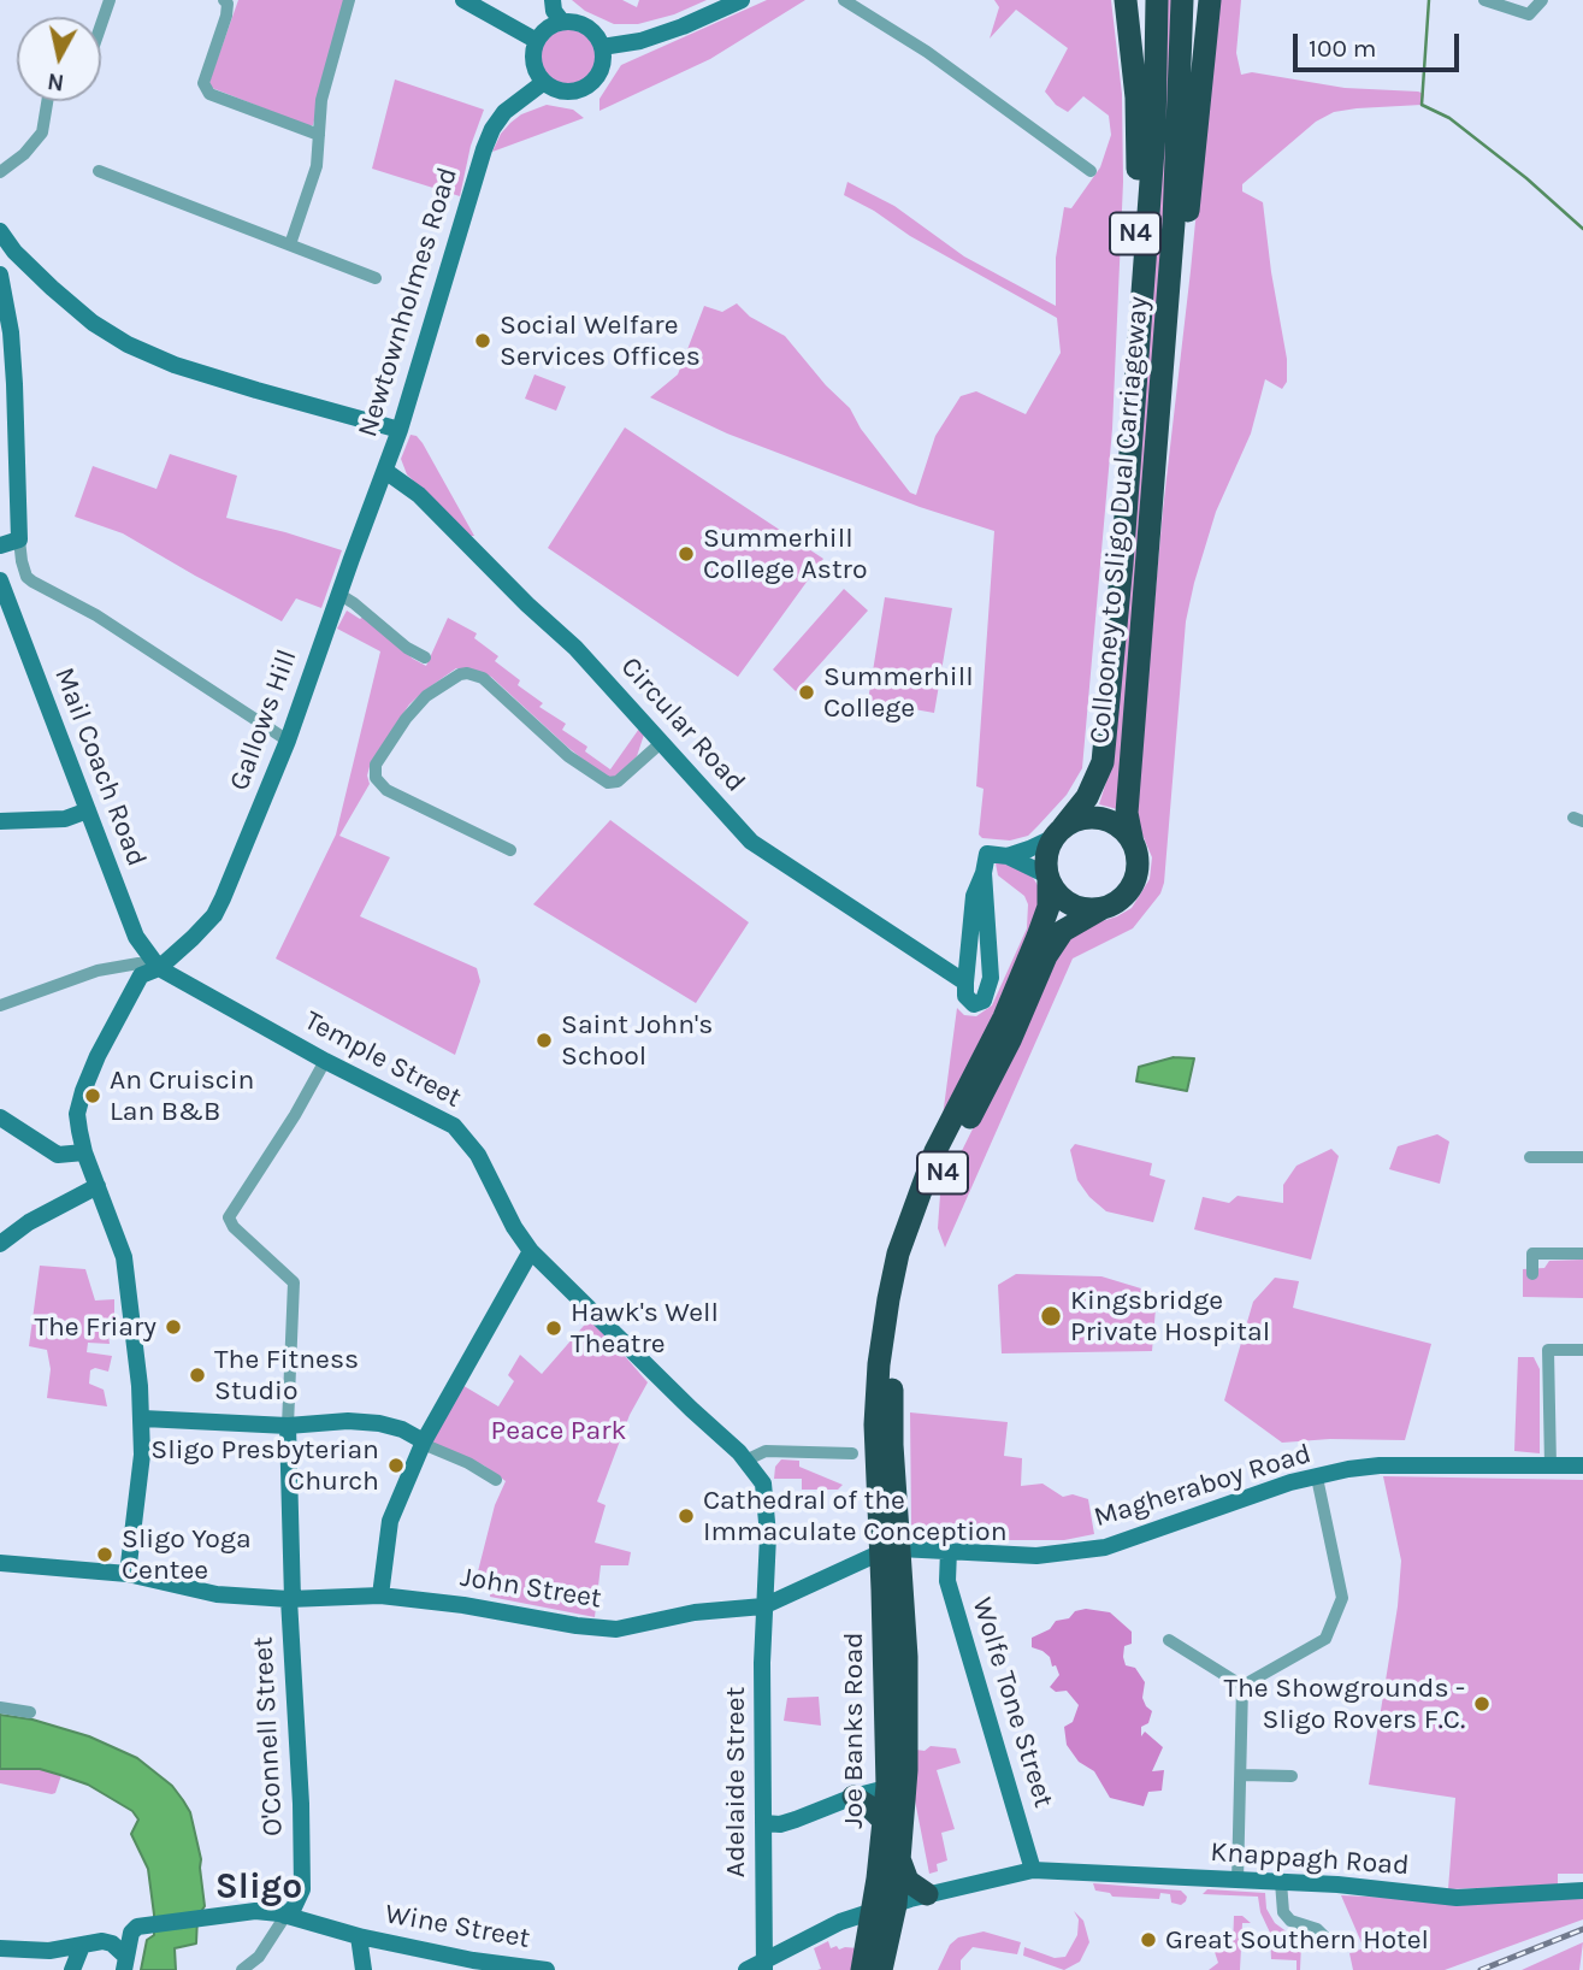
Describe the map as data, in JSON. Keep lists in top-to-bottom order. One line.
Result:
{"streets":{"highway":["N4","Collooney to Sligo Dual Carriageway","Joe Banks Road"],"street":["Newtownholmes Road","Gallows Hill","Circular Road","Mail Coach Road","Temple Street","Magheraboy Road","John Street","Wolfe Tone Street","O'Connell Street","Adelaide Street","Knappagh Road","Wine Street"]},"crossings":[["N4","Collooney to Sligo Dual Carriageway"],["N4","Magheraboy Road"],["N4","John Street"],["N4","Joe Banks Road"],["N4","Knappagh Road"],["Newtownholmes Road","Gallows Hill"],["Newtownholmes Road","Circular Road"],["Gallows Hill","Circular Road"],["Gallows Hill","Mail Coach Road"],["Gallows Hill","Temple Street"],["Gallows Hill","John Street"],["Mail Coach Road","Temple Street"],["Temple Street","John Street"],["Temple Street","Adelaide Street"],["Magheraboy Road","John Street"],["Magheraboy Road","Wolfe Tone Street"],["Magheraboy Road","Joe Banks Road"],["John Street","Joe Banks Road"],["John Street","O'Connell Street"],["John Street","Adelaide Street"],["Wolfe Tone Street","Knappagh Road"],["Joe Banks Road","Knappagh Road"],["O'Connell Street","Wine Street"],["Adelaide Street","Knappagh Road"]],"districts":["Sligo"],"parks":["Peace Park"],"places":["Social Welfare Services Offices","Summerhill College Astro","Summerhill College","Saint John's School","An Cruiscin Lan B&B","Kingsbridge Private Hospital","The Friary","Hawk's Well Theatre","The Fitness Studio","Sligo Presbyterian Church","Cathedral of the Immaculate Conception","Sligo Yoga Centee","The Showgrounds - Sligo Rovers F.C.","Great Southern Hotel"],"scale_bar":"100 m","north":"bottom"}
